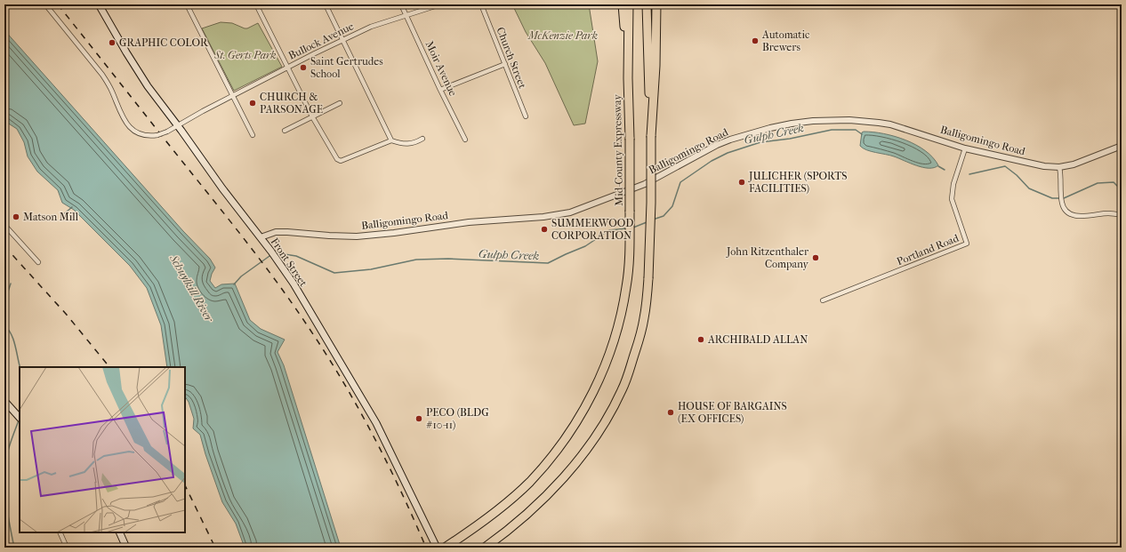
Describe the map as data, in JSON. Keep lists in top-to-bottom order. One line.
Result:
{"streets":{"highway":["Mid-County Expressway"],"main road":["Front Street"],"street":["Bullock Avenue","Church Street","Moir Avenue","Balligomingo Road","Portland Road"]},"crossings":[["Bullock Avenue","Moir Avenue"],["Bullock Avenue","Front Street"],["Balligomingo Road","Portland Road"],["Balligomingo Road","Front Street"]],"water":["Gulph Creek","Schuylkill River"],"parks":["McKenzie Park","St. Gerts Park"],"places":["Automatic Brewers","GRAPHIC COLOR","Saint Gertrudes School","CHURCH & PARSONAGE","JULICHER (SPORTS FACILITIES)","Matson Mill","SUMMERWOOD CORPORATION","John Ritzenthaler Company","ARCHIBALD ALLAN","HOUSE OF BARGAINS (EX OFFICES)","PECO (BLDG #10-11)"]}
